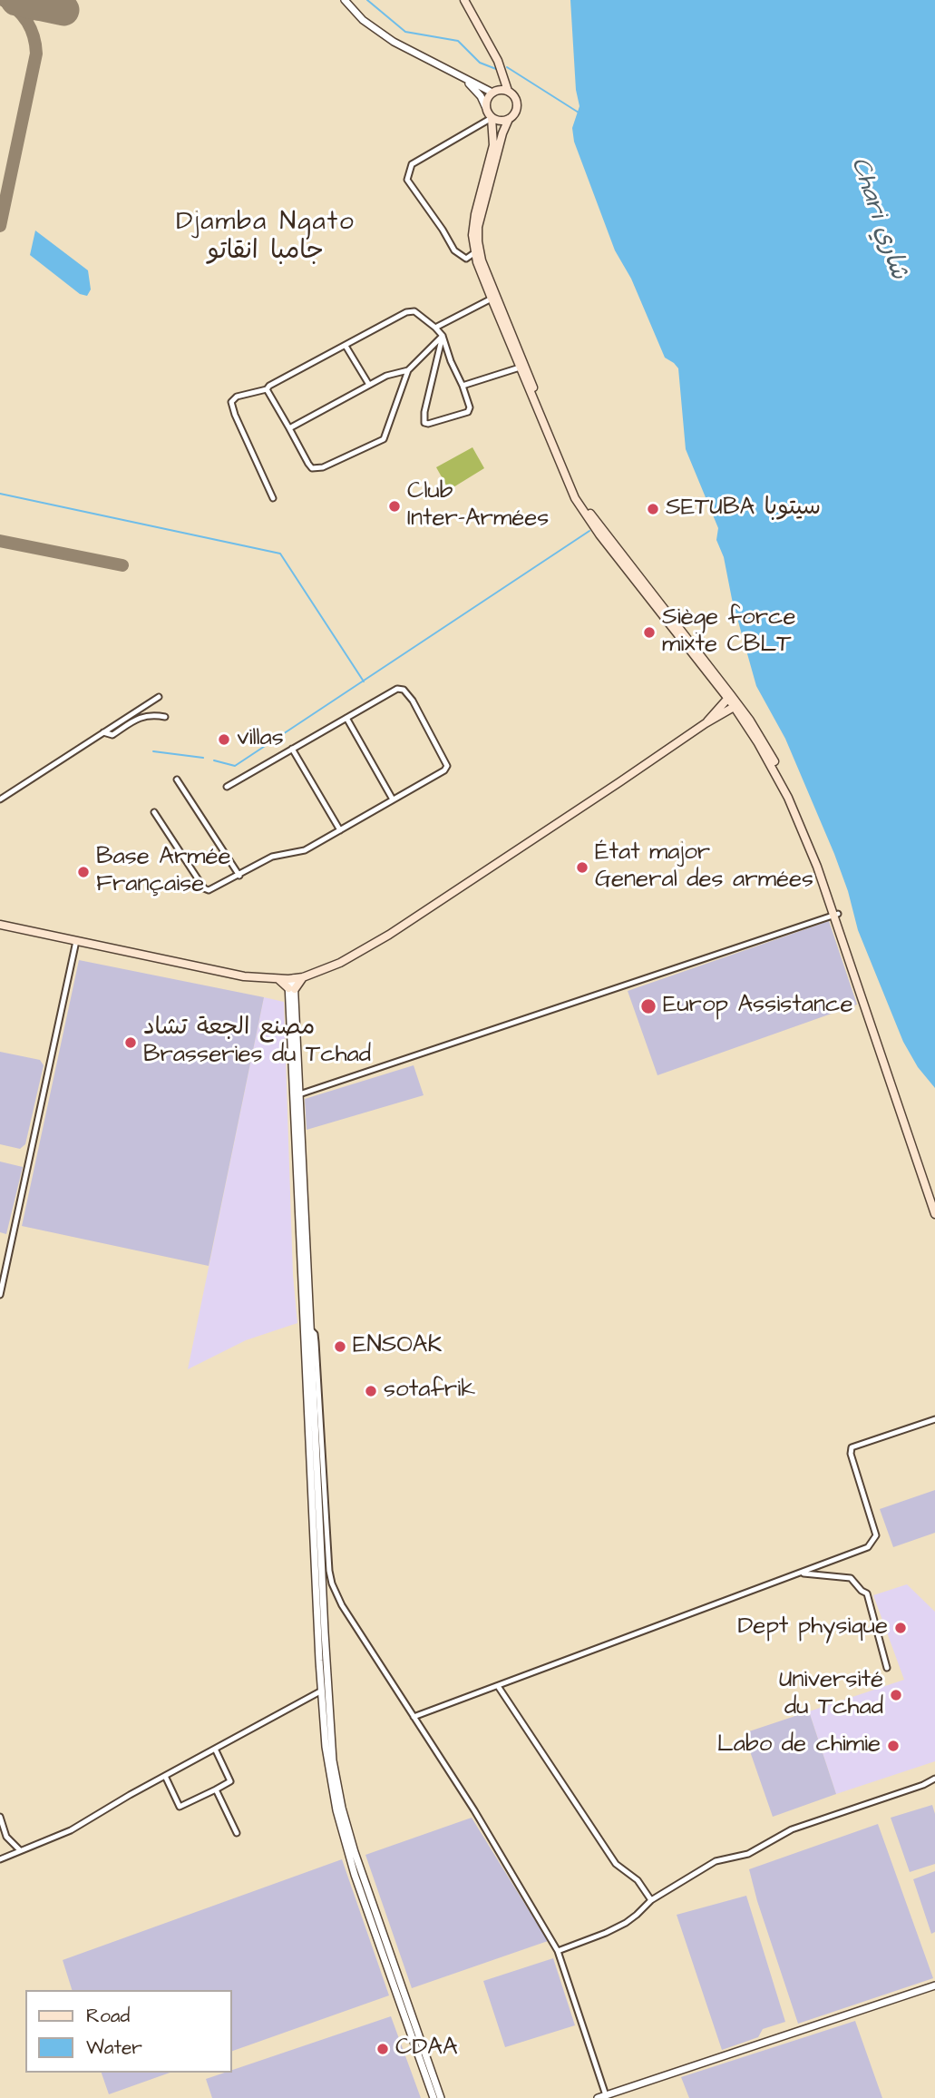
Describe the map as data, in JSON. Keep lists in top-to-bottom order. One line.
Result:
{"districts":["Djamba Ngato جامبا انقاتو"],"water":["Chari شاري"],"places":["Club Inter-Armées","SETUBA سيتوبا","Siège force mixte CBLT","villas","État major General des armées","Base Armée Française","Europ Assistance","مصنع الجعة تشاد Brasseries du Tchad","ENSOAK","sotafrik","Dept physique","Université du Tchad","Labo de chimie","CDAA"],"legend":["Road","Water"]}
